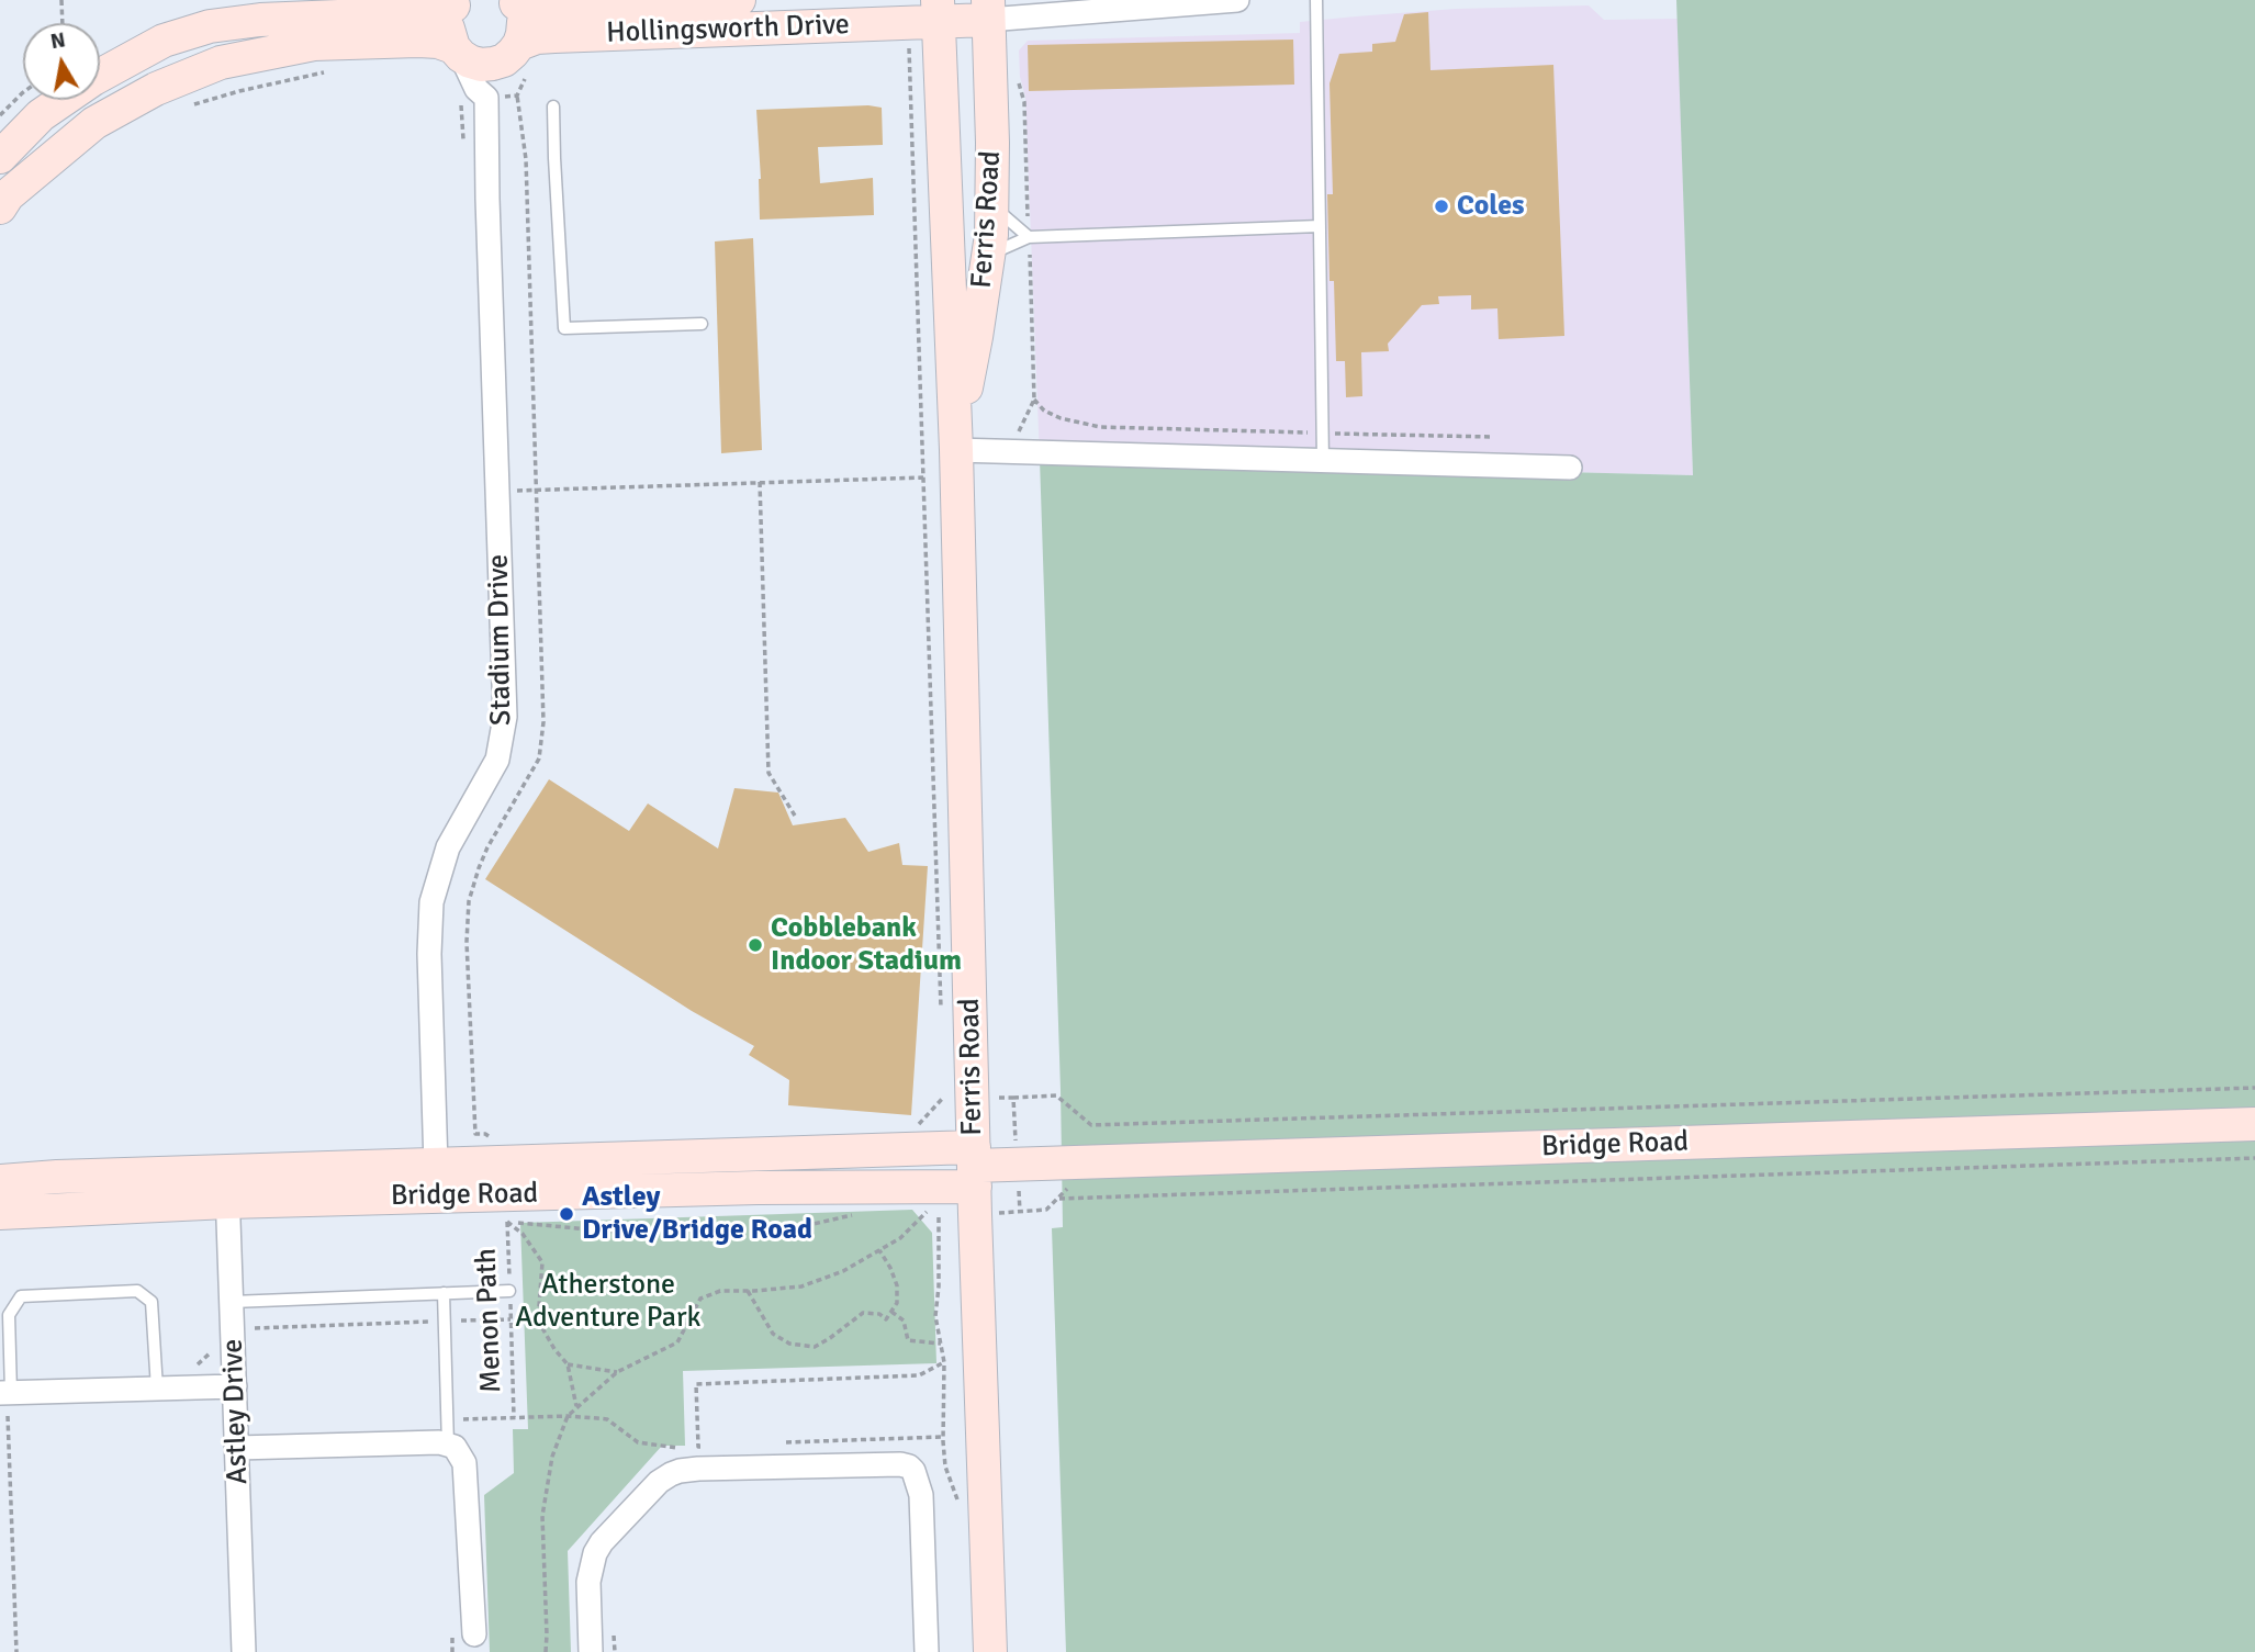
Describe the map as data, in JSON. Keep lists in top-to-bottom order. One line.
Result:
{"streets":{"street":["Hollingsworth Drive","Ferris Road","Stadium Drive","Bridge Road","Astley Drive"],"path":["Menon Path"]},"crossings":[["Hollingsworth Drive","Ferris Road"],["Ferris Road","Bridge Road"],["Stadium Drive","Bridge Road"],["Bridge Road","Astley Drive"]],"parks":["Atherstone Adventure Park"],"places":["Coles","Cobblebank Indoor Stadium","Astley Drive/Bridge Road"],"north":"top"}
